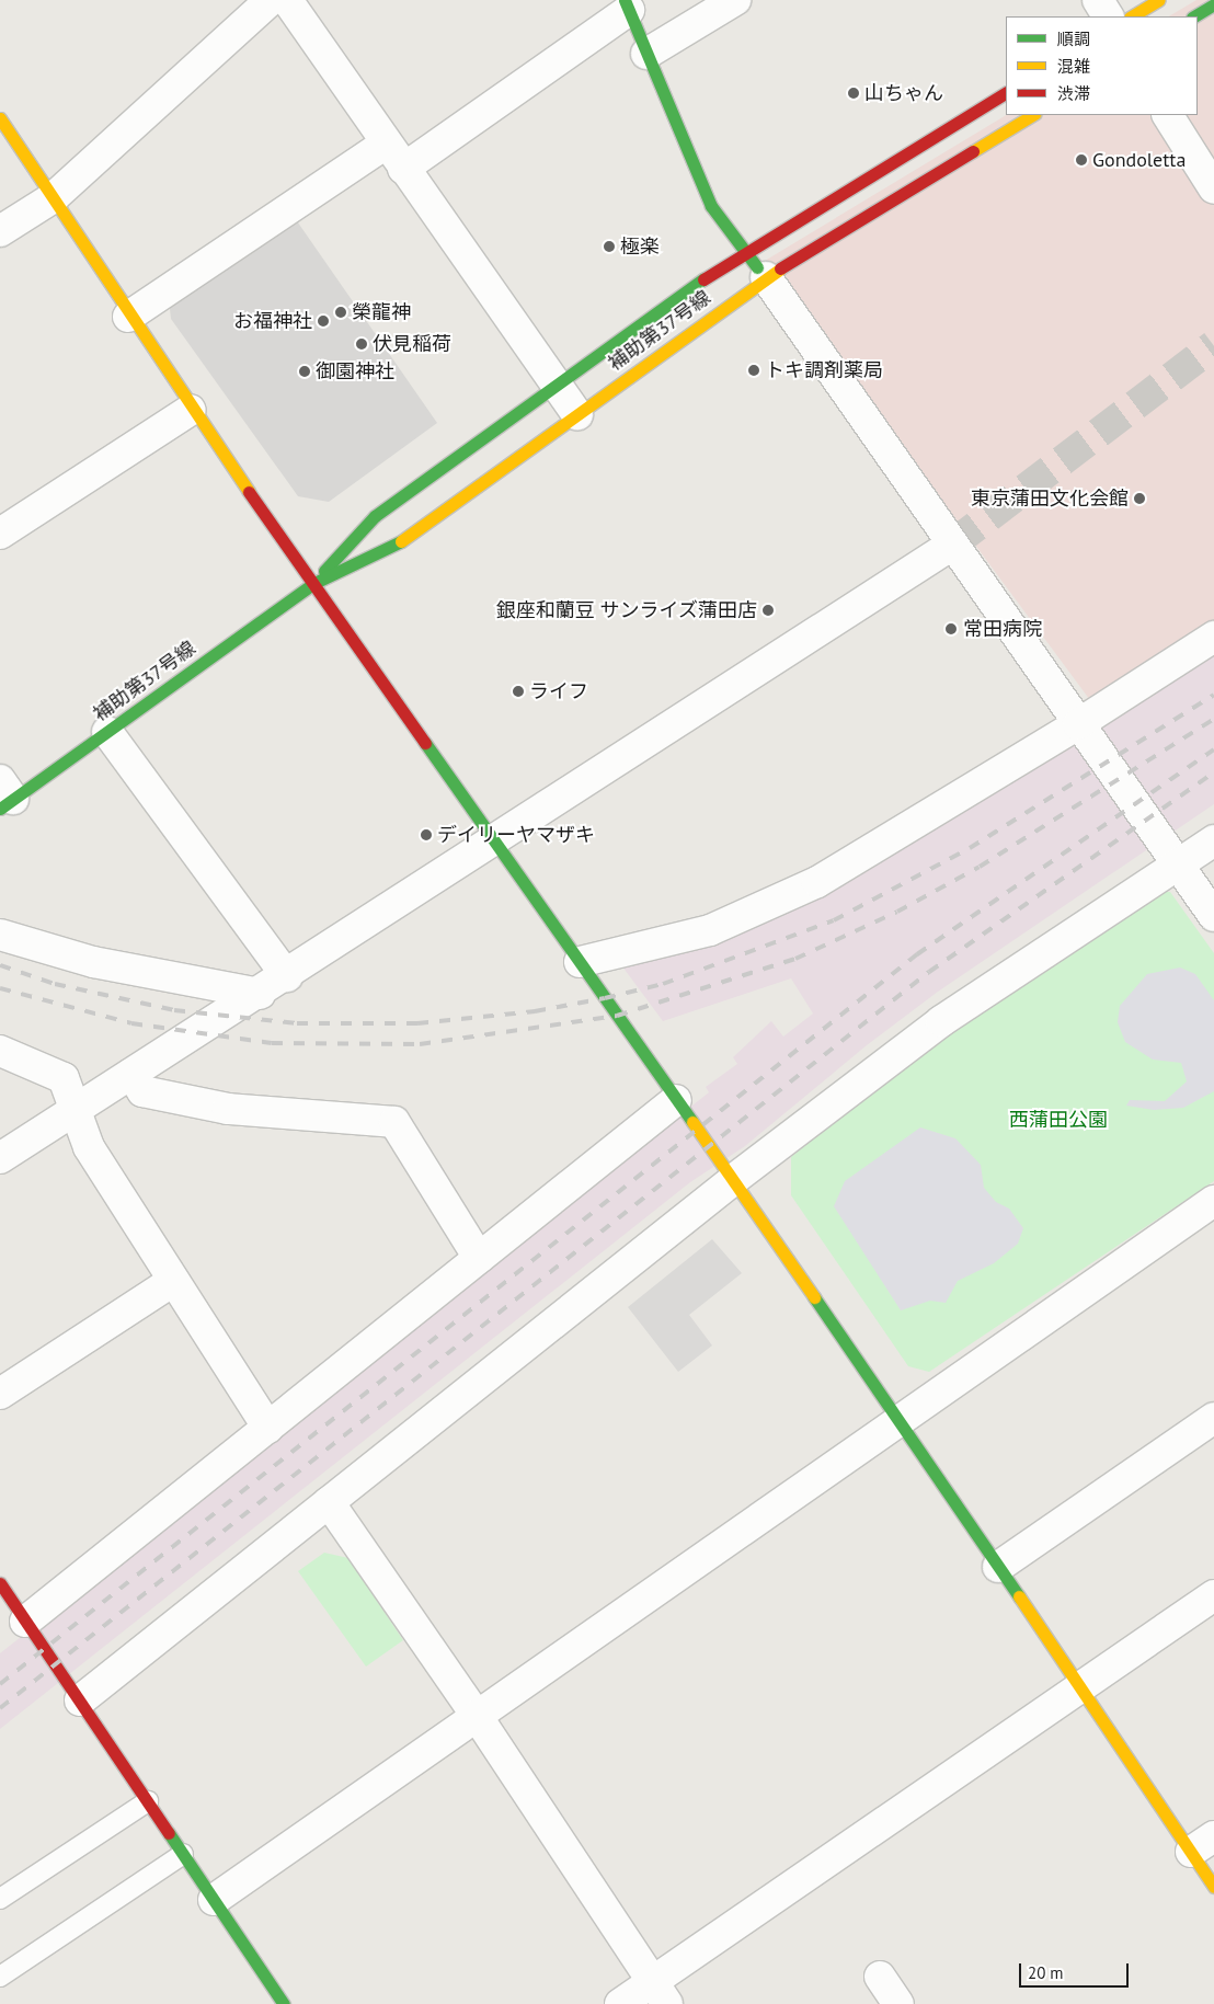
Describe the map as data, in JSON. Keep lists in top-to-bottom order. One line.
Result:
{"streets":{"street":["補助第37号線"]},"parks":["西蒲田公園"],"places":["山ちゃん","Gondoletta","極楽","榮龍神","お福神社","伏見稲荷","トキ調剤薬局","御園神社","東京蒲田文化会館","銀座和蘭豆 サンライズ蒲田店","常田病院","ライフ","デイリーヤマザキ"],"legend":["順調","混雑","渋滞"],"scale_bar":"20 m"}
